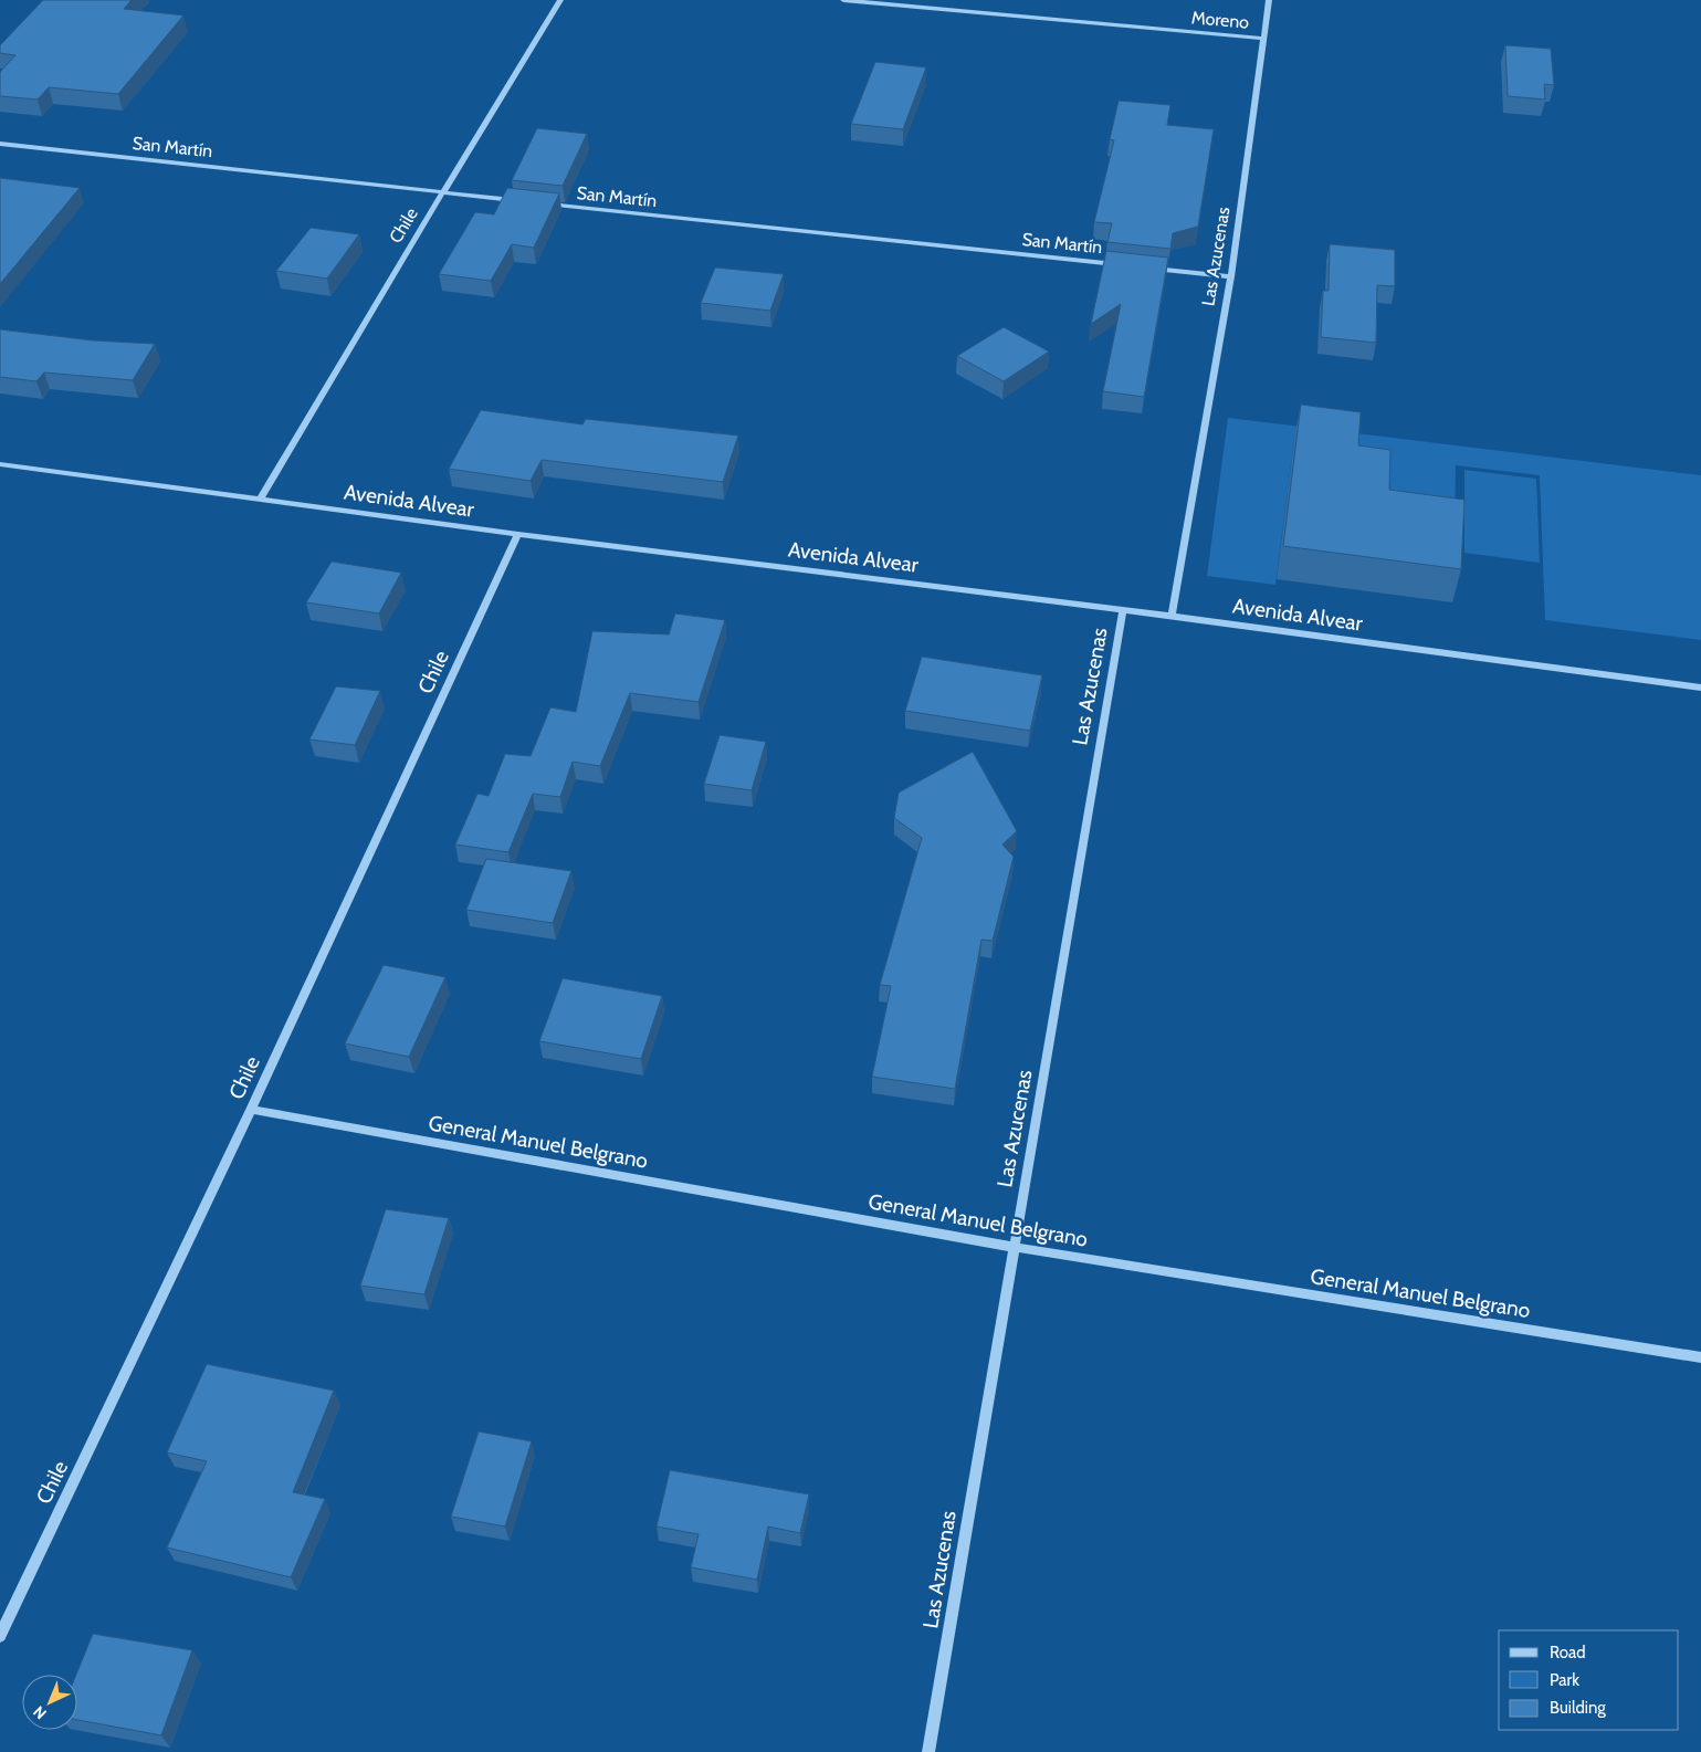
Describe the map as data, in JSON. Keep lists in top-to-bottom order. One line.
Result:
{"streets":{"street":["Moreno","San Martín","Chile","Las Azucenas","Avenida Alvear","General Manuel Belgrano"]},"crossings":[["Moreno","Las Azucenas"],["San Martín","Chile"],["Chile","Avenida Alvear"],["Chile","General Manuel Belgrano"],["Las Azucenas","Avenida Alvear"],["Las Azucenas","General Manuel Belgrano"]],"legend":["Road","Park","Building"],"north":"bottom left"}
